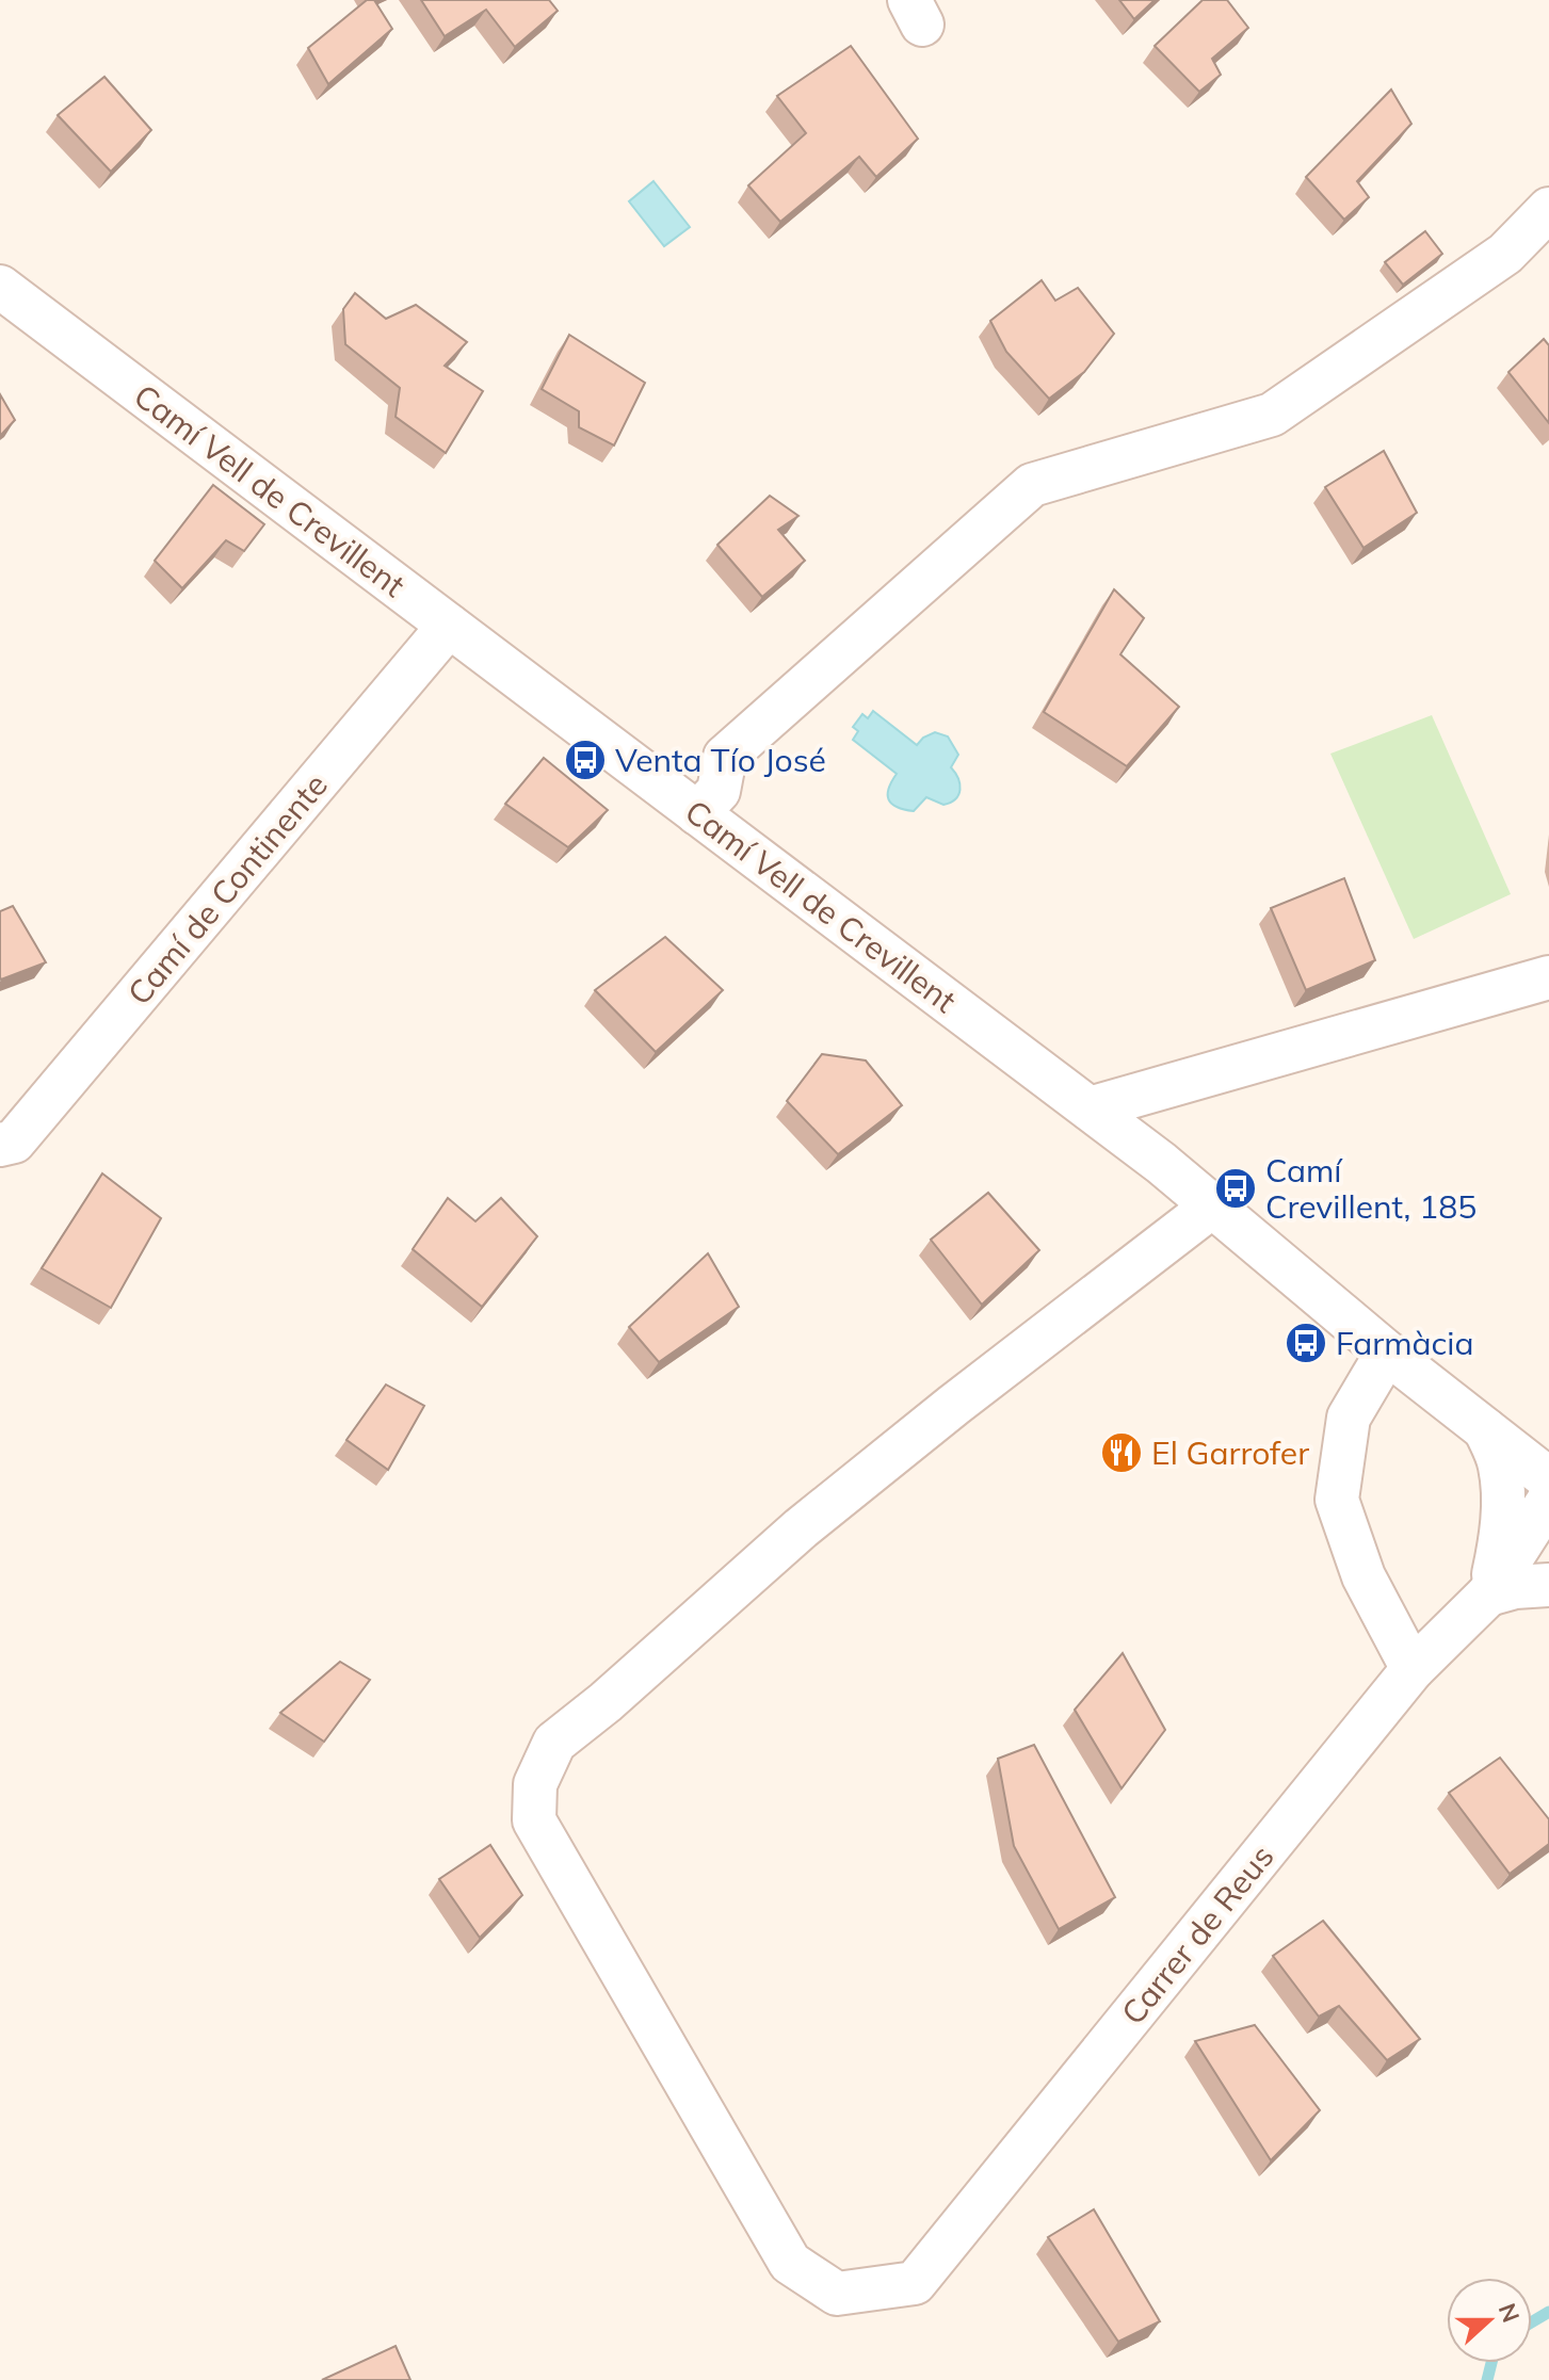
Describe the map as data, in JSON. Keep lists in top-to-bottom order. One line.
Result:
{"streets":{"street":["Camí Vell de Crevillent","Camí de Continente","Carrer de Reus"]},"crossings":[["Camí Vell de Crevillent","Camí de Continente"],["Camí Vell de Crevillent","Carrer de Reus"]],"places":{"bus stop":["Venta Tío José","Camí Crevillent, 185","Farmàcia"],"restaurant":["El Garrofer"]},"north":"right"}
